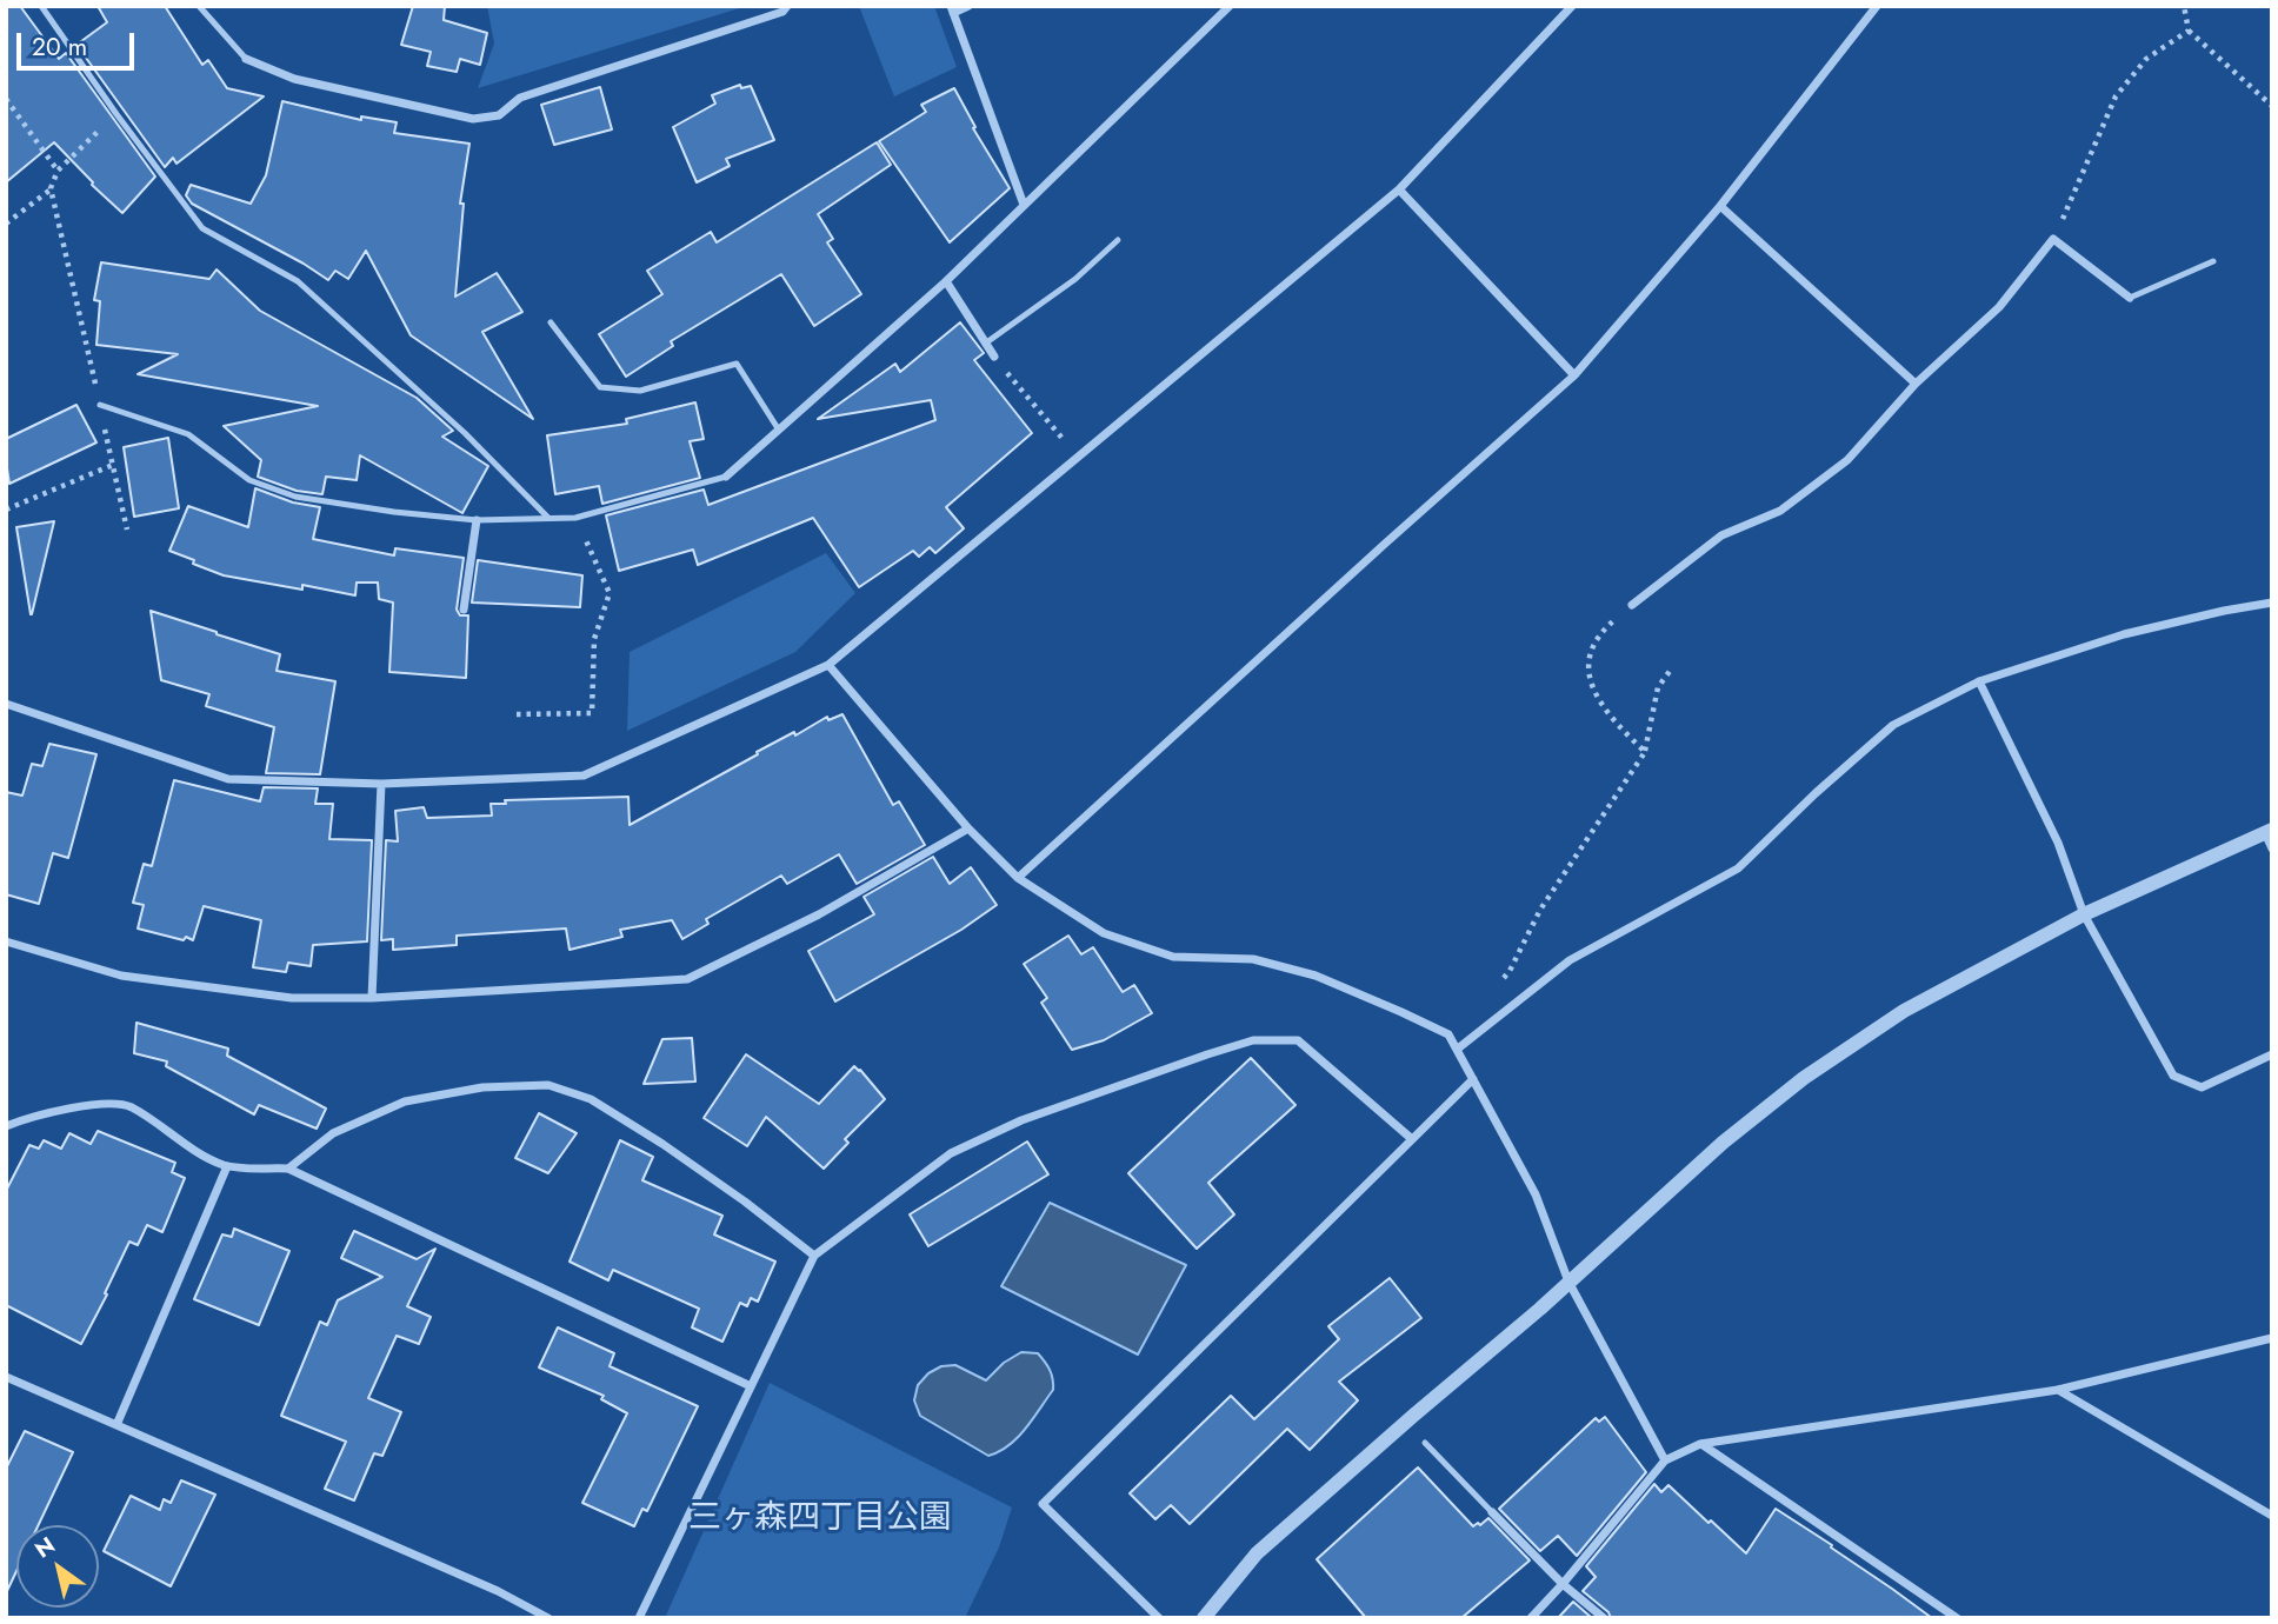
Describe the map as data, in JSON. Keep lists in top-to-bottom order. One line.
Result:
{"parks":["三ヶ森四丁目公園"],"scale_bar":"20 m","north":"top left"}
